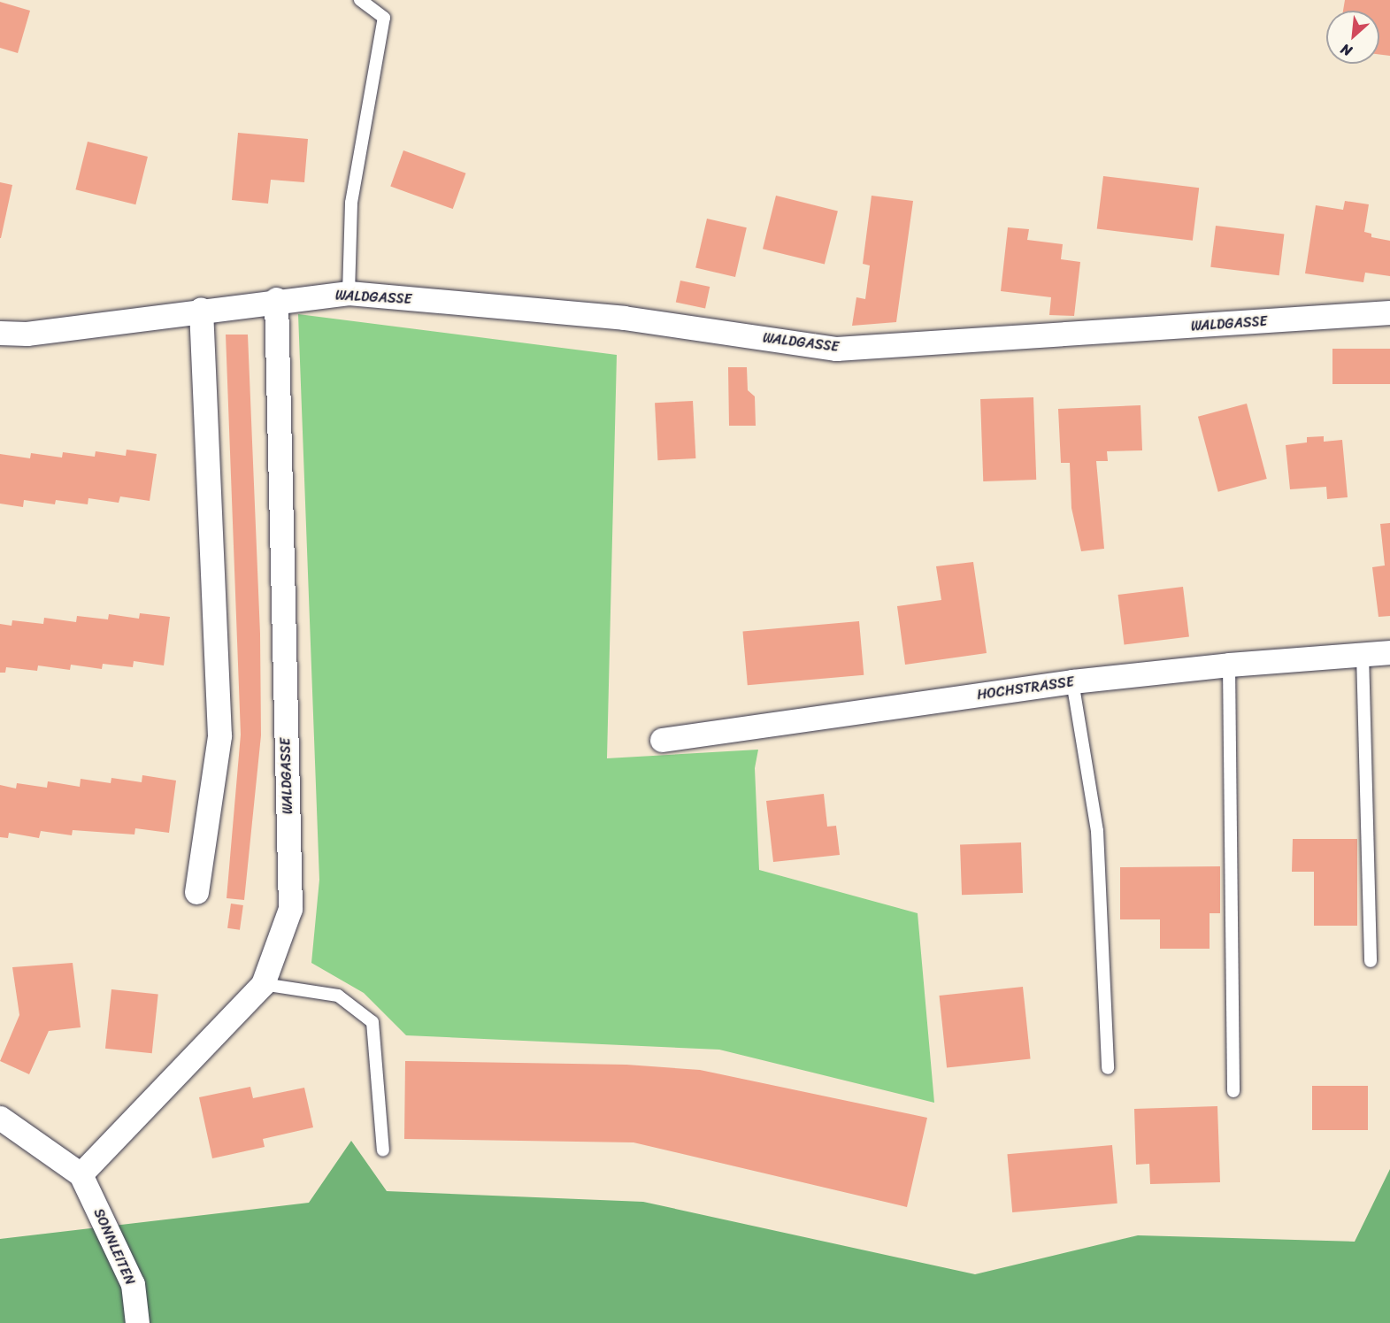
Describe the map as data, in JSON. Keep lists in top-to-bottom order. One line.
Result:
{"streets":{"street":["WALDGASSE","HOCHSTRASSE","SONNLEITEN"]},"crossings":[["WALDGASSE","SONNLEITEN"]],"north":"bottom left"}
